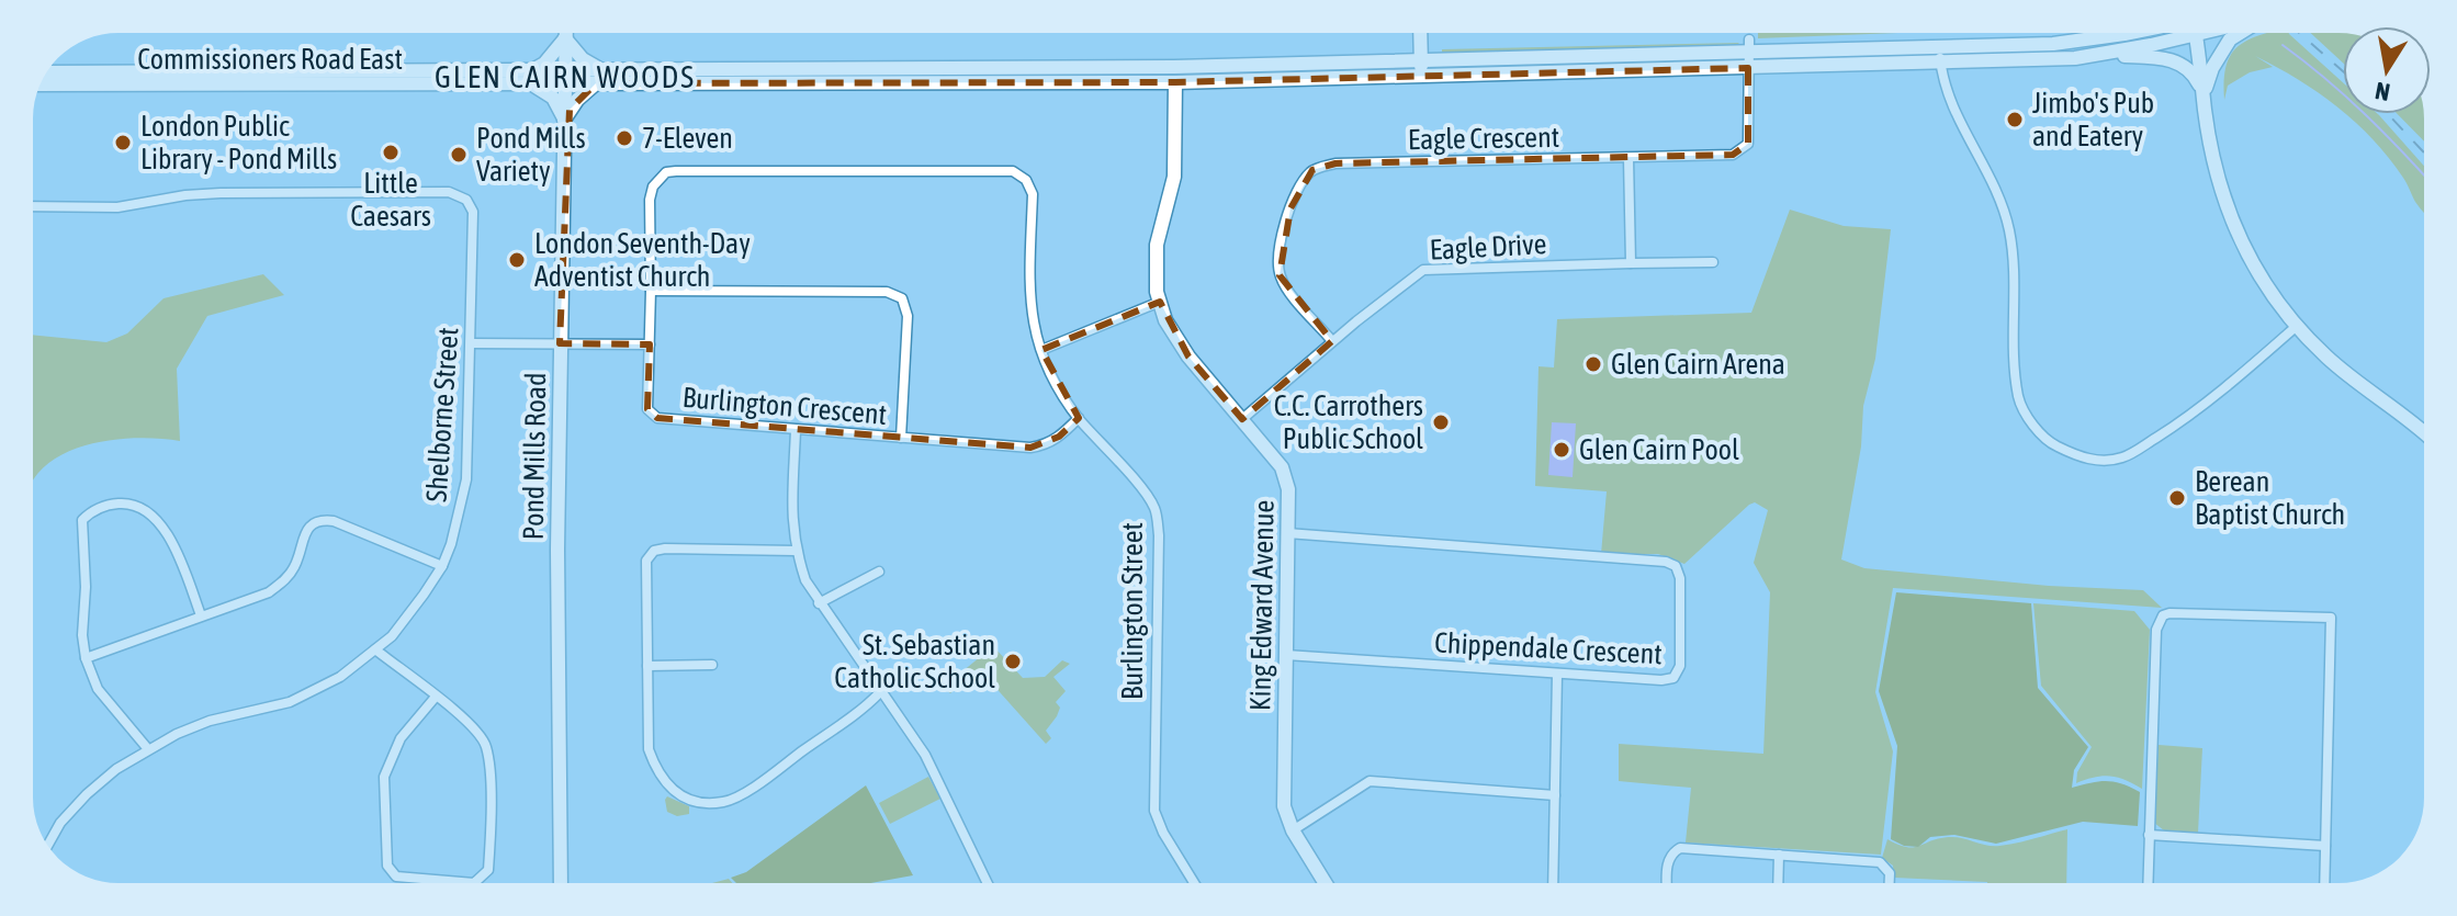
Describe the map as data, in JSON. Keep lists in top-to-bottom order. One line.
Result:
{"streets":{"main road":["Commissioners Road East","Pond Mills Road","King Edward Avenue"],"street":["Eagle Crescent","Eagle Drive","Burlington Crescent","Shelborne Street","Burlington Street","Chippendale Crescent"]},"crossings":[["Commissioners Road East","Eagle Crescent"],["Commissioners Road East","Pond Mills Road"],["Commissioners Road East","King Edward Avenue"],["Eagle Crescent","Eagle Drive"],["Eagle Drive","King Edward Avenue"],["Burlington Crescent","Burlington Street"],["King Edward Avenue","Chippendale Crescent"]],"districts":["GLEN CAIRN WOODS"],"places":["Jimbo's Pub and Eatery","7-Eleven","London Public Library - Pond Mills","Little Caesars","Pond Mills Variety","London Seventh-Day Adventist Church","Glen Cairn Arena","C.C. Carrothers Public School","Glen Cairn Pool","Berean Baptist Church","St. Sebastian Catholic School"],"north":"bottom"}
